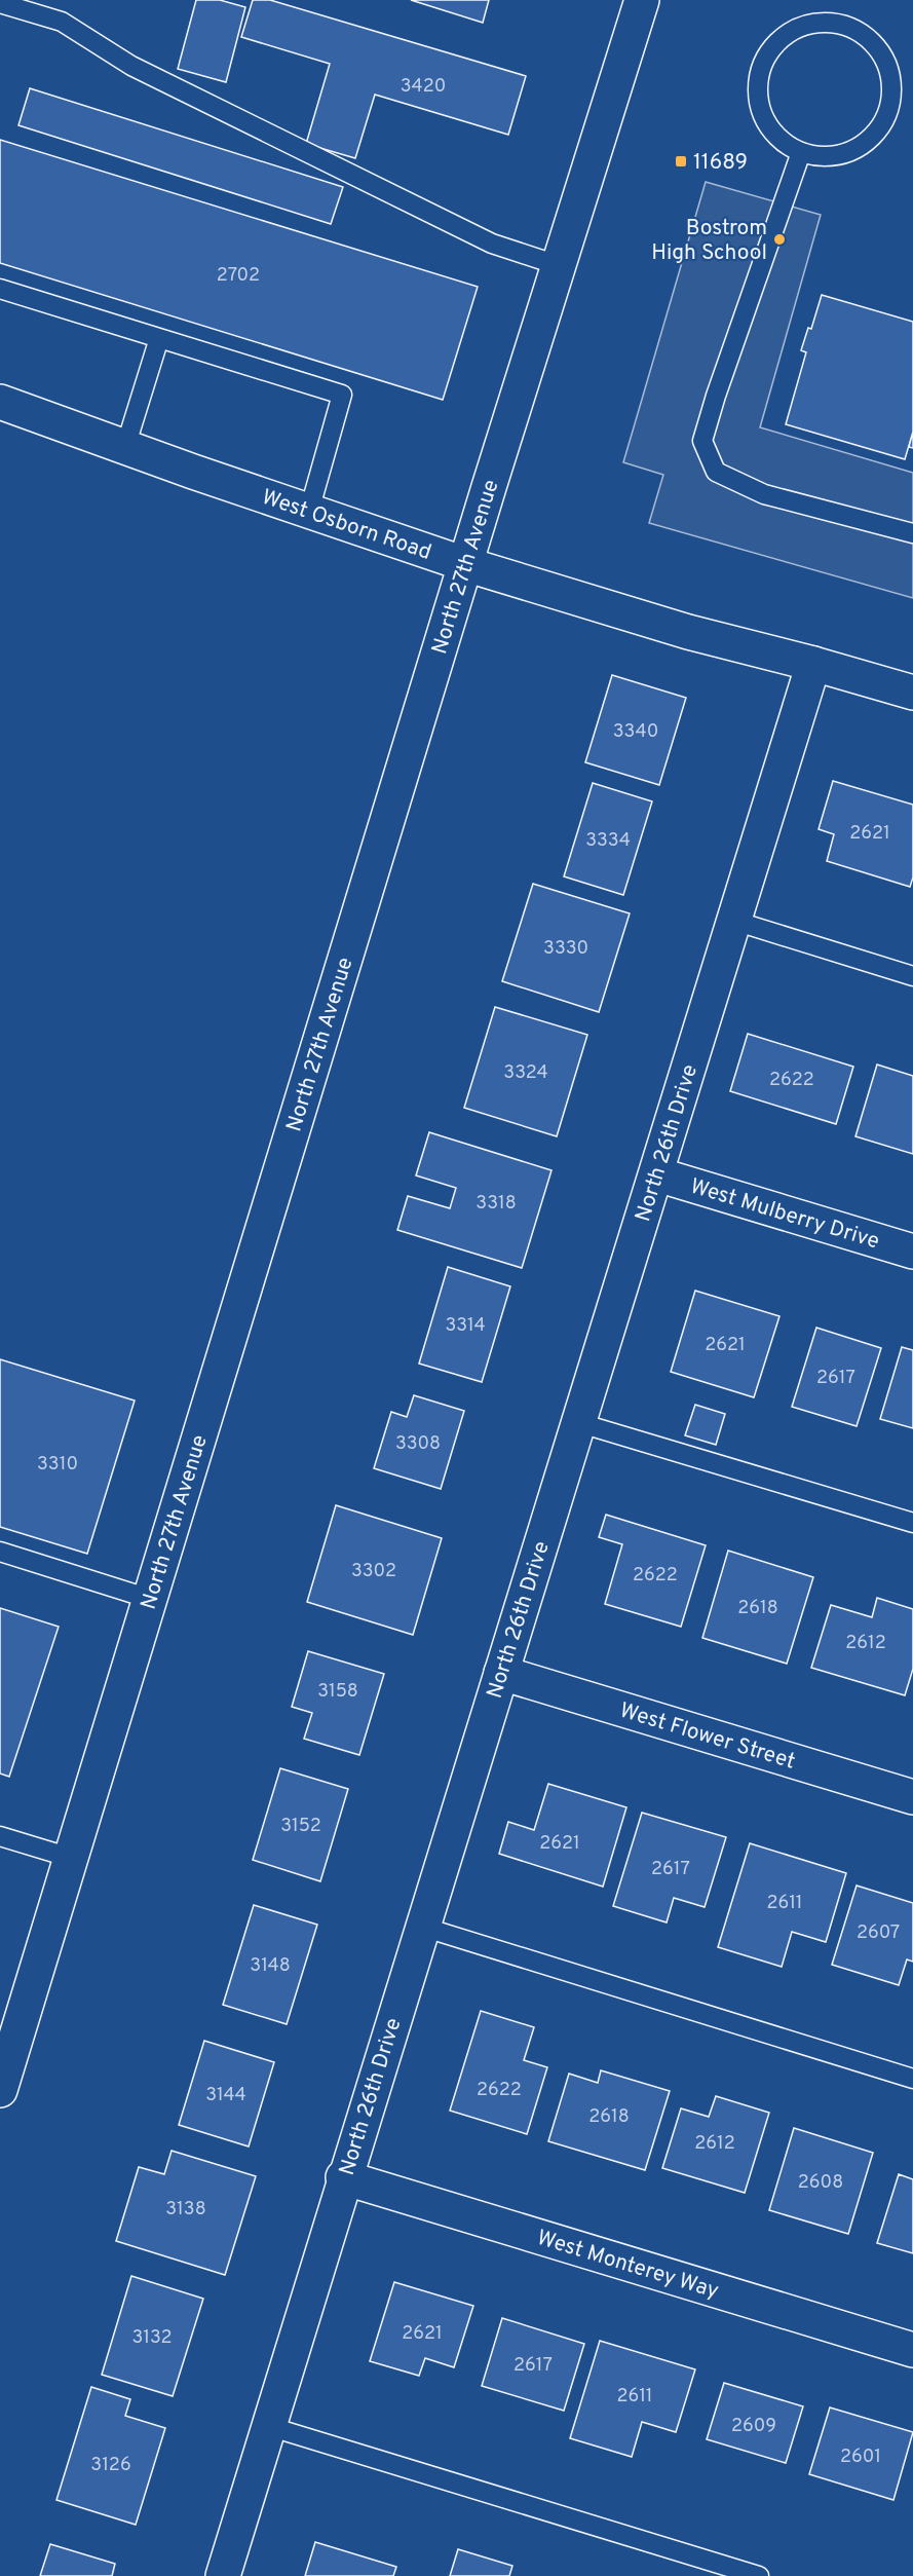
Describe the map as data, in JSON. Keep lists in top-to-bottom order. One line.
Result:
{"streets":{"street":["West Osborn Road","North 27th Avenue","North 26th Drive","West Mulberry Drive","West Flower Street","West Monterey Way"]},"crossings":[["West Osborn Road","North 27th Avenue"],["West Osborn Road","North 26th Drive"],["North 26th Drive","West Mulberry Drive"],["North 26th Drive","West Flower Street"],["North 26th Drive","West Monterey Way"]],"places":{"transit":["11689"],"other":["Bostrom High School"]},"house_numbers":["3420","2702","3340","2621","3334","3330","3324","2622","3318","3314","2621","2617","3308","3310","3302","2622","2618","2612","3158","3152","2621","2617","2611","2607","3148","2622","3144","2618","2612","2608","3138","2621","3132","2617","2611","2609","2601","3126"]}
